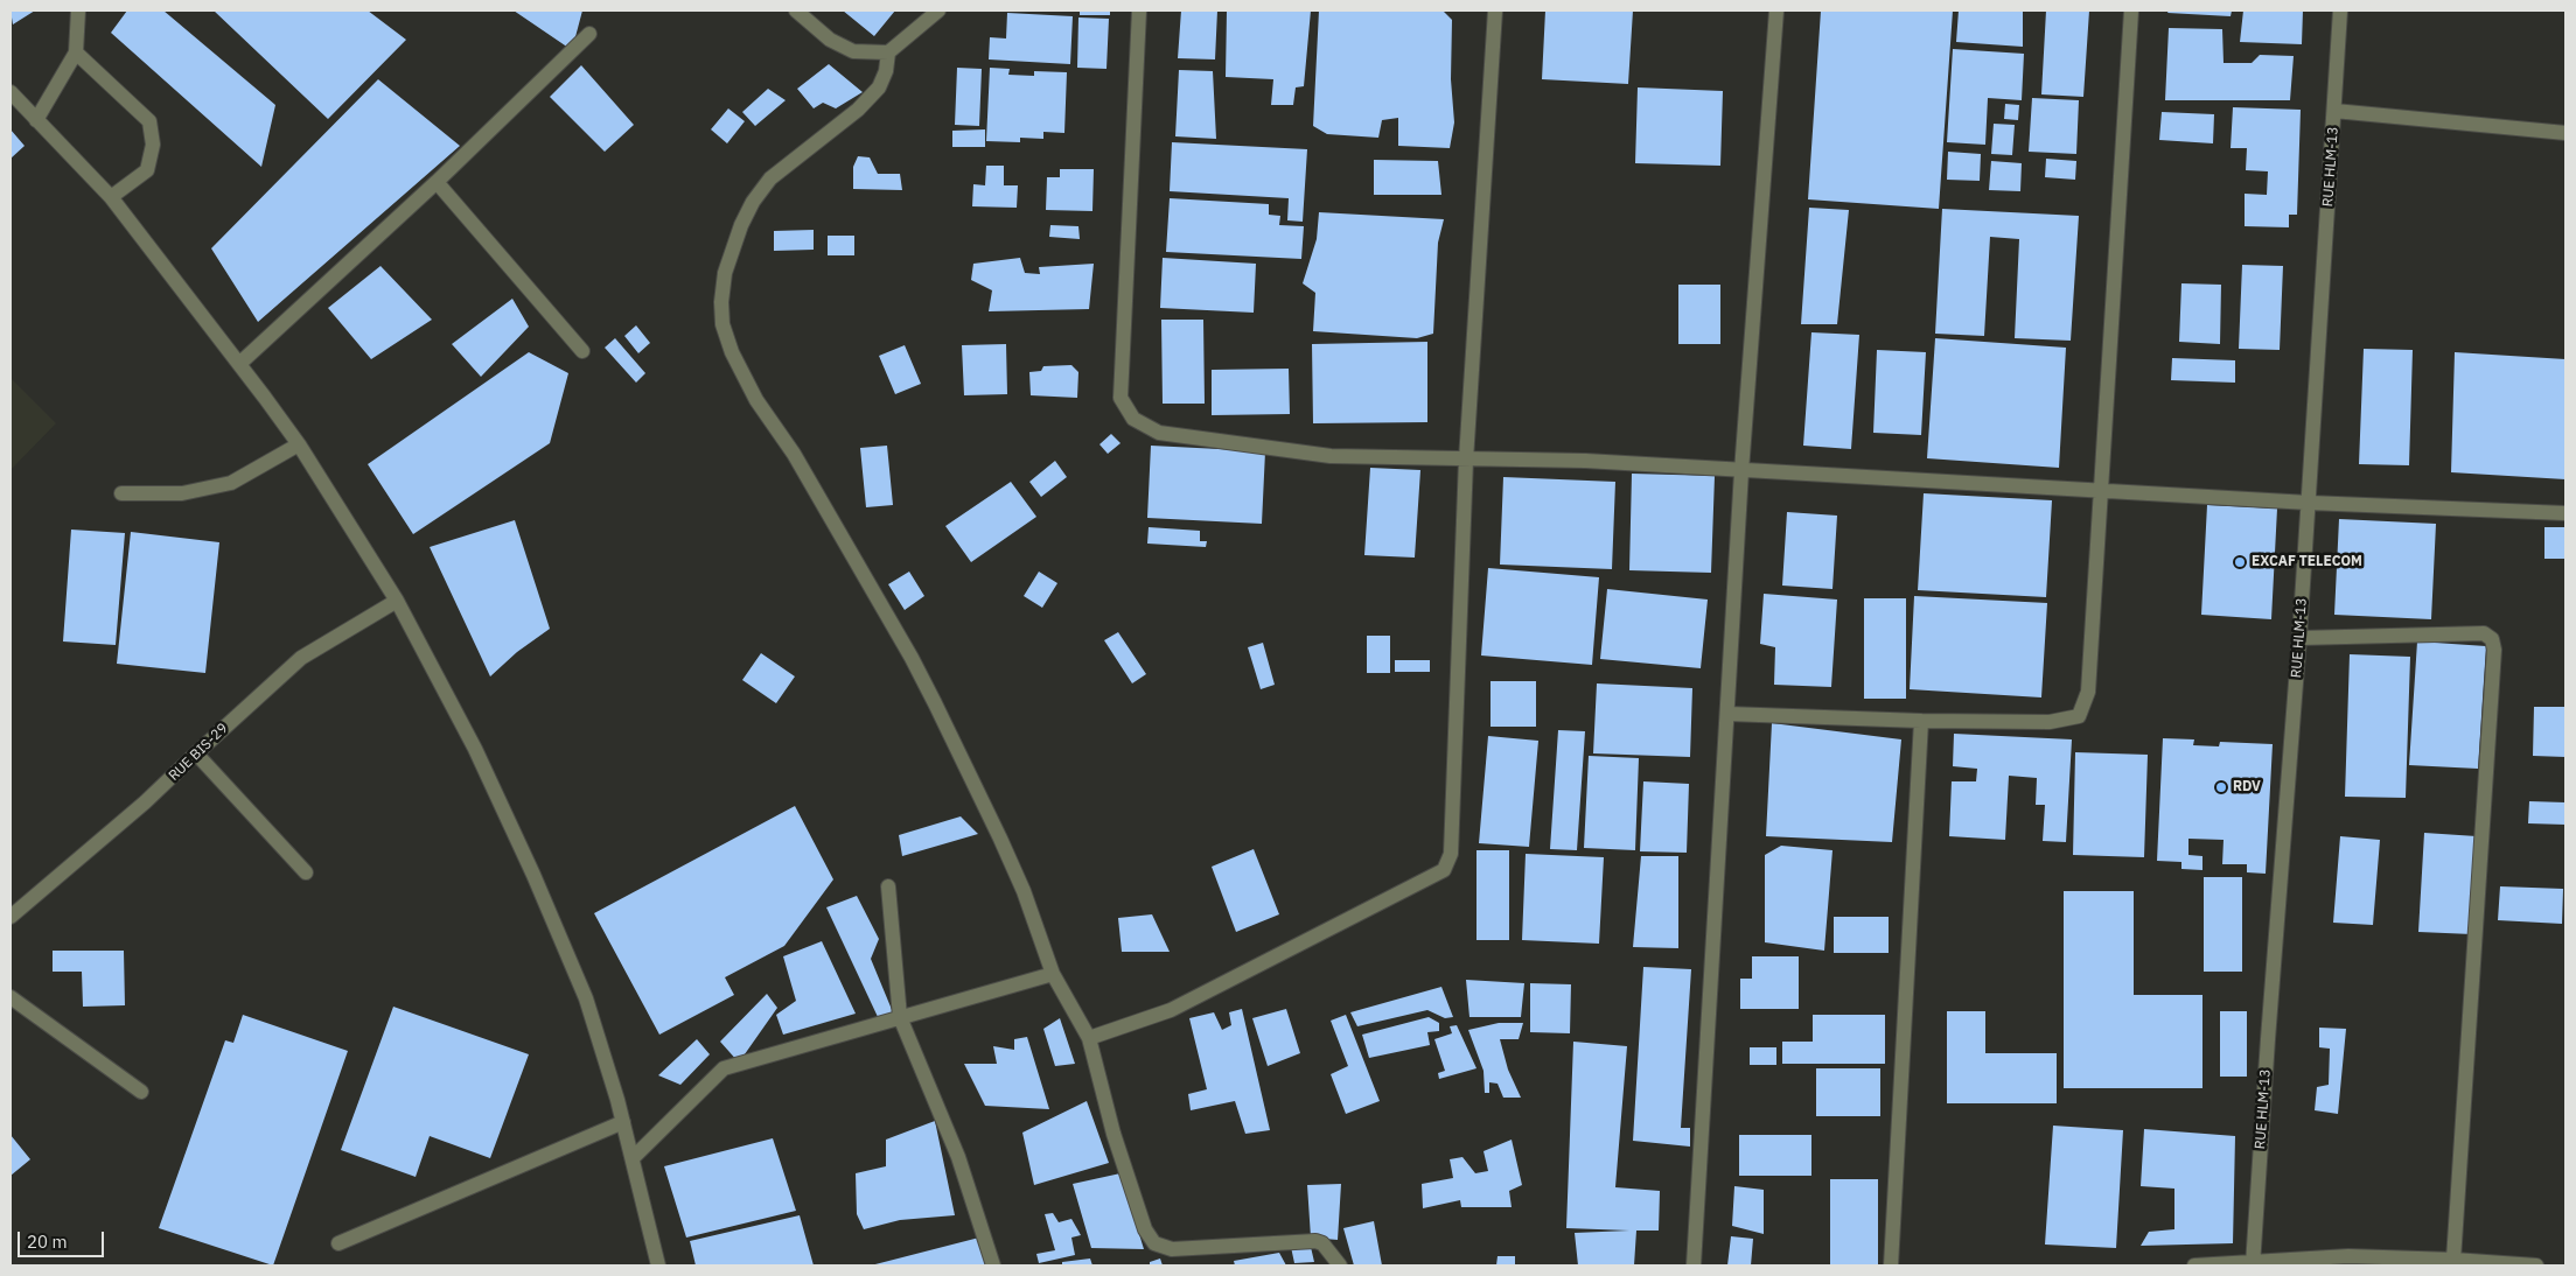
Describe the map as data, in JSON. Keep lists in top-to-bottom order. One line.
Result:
{"streets":{"street":["RUE HLM-13","RUE BIS-29"]},"places":["EXCAF TELECOM","RDV"],"scale_bar":"20 m"}
